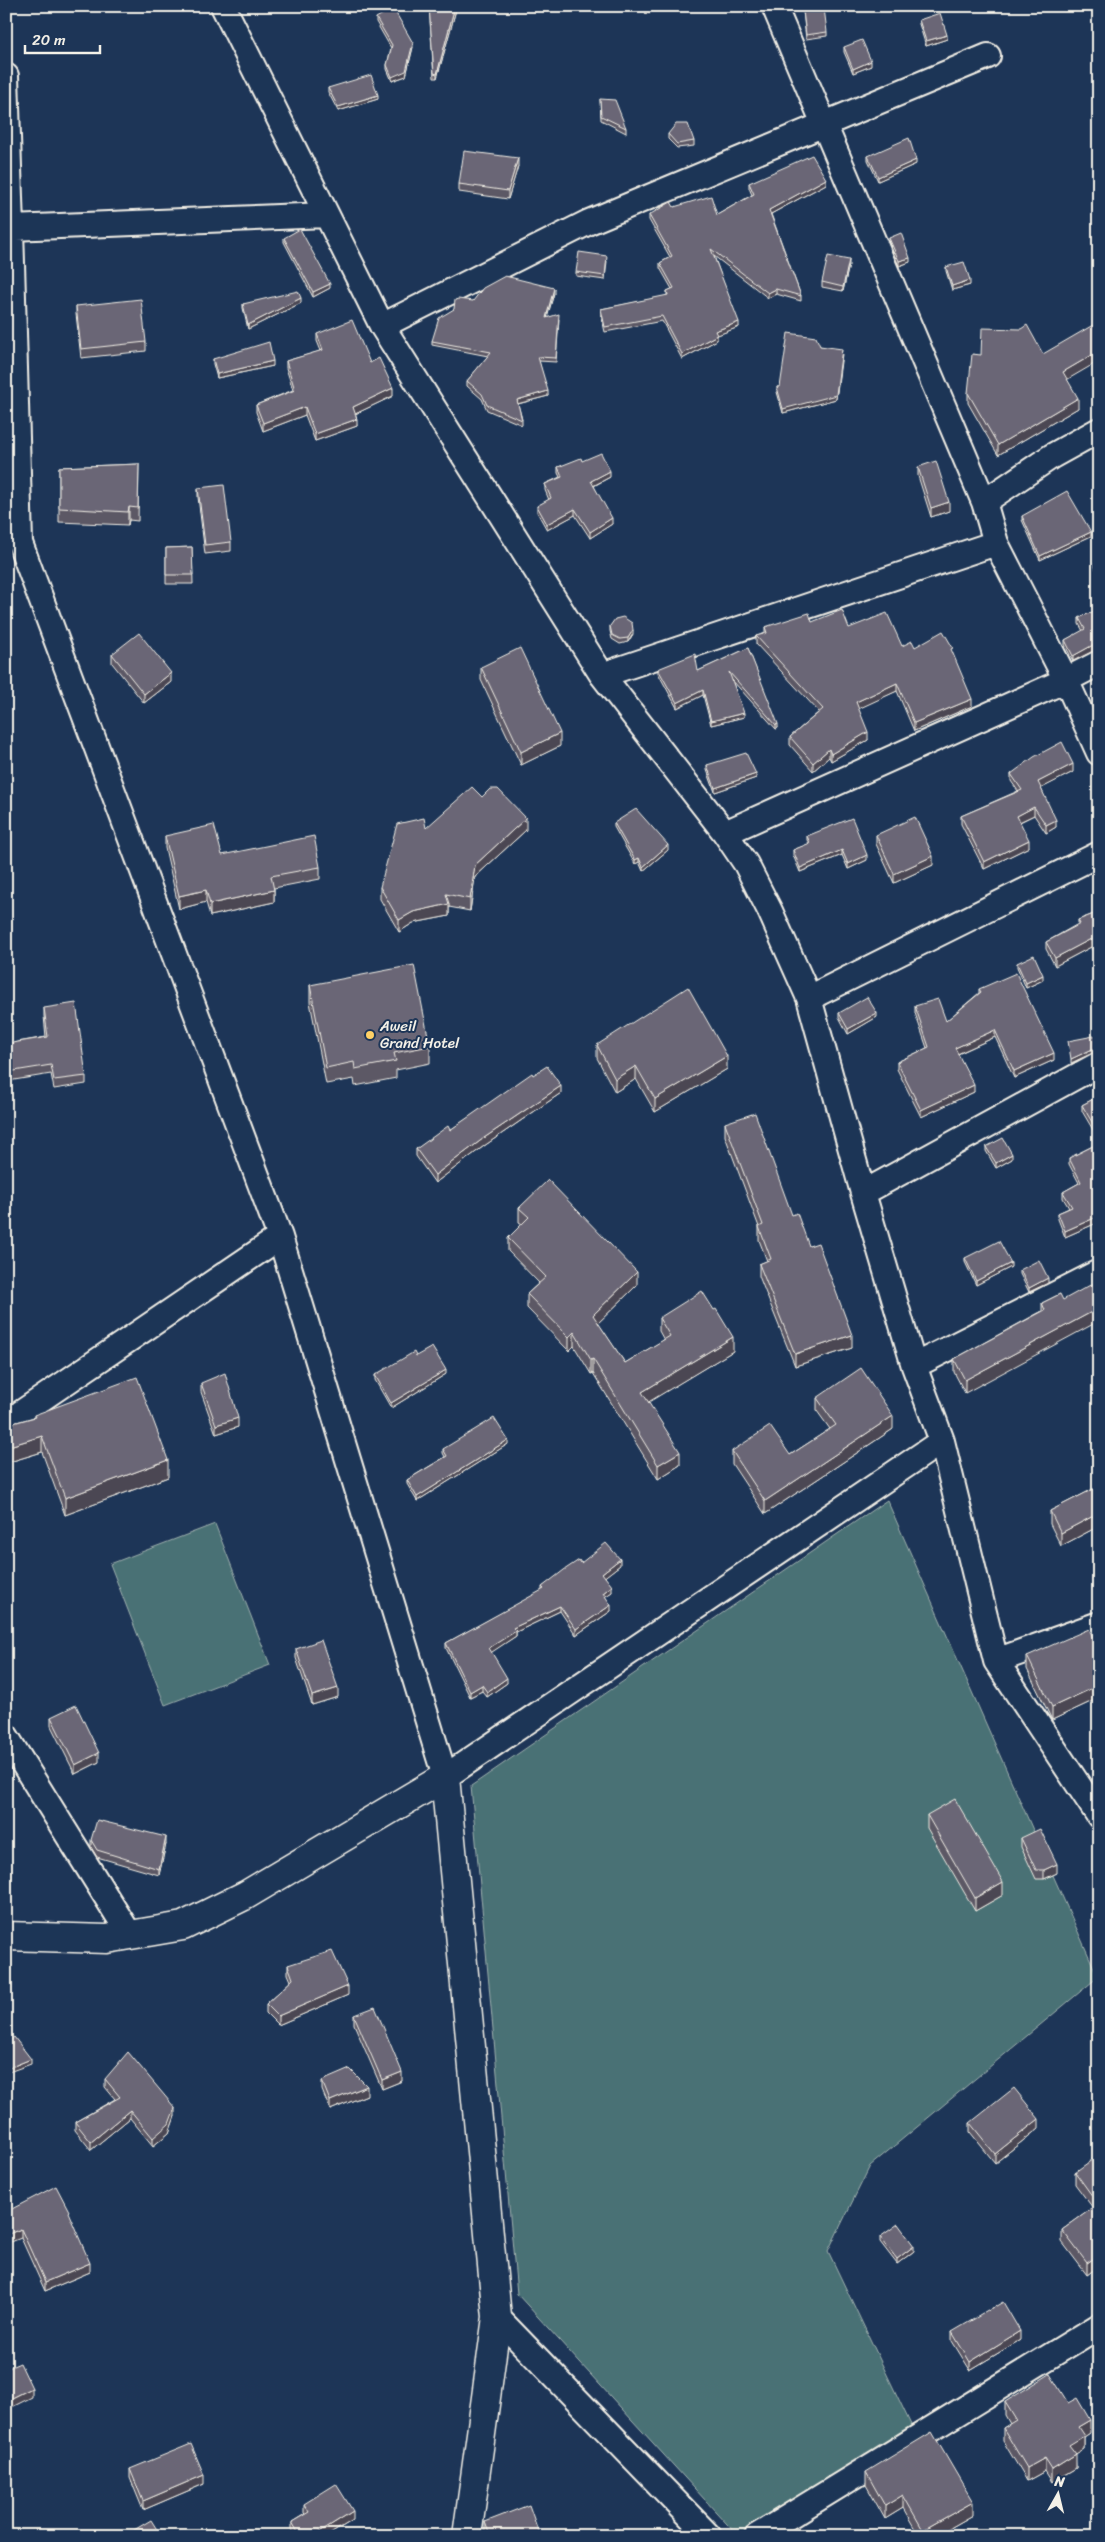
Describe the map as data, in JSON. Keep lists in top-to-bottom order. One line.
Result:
{"places":["Aweil Grand Hotel"],"scale_bar":"20 m","north":"top"}
